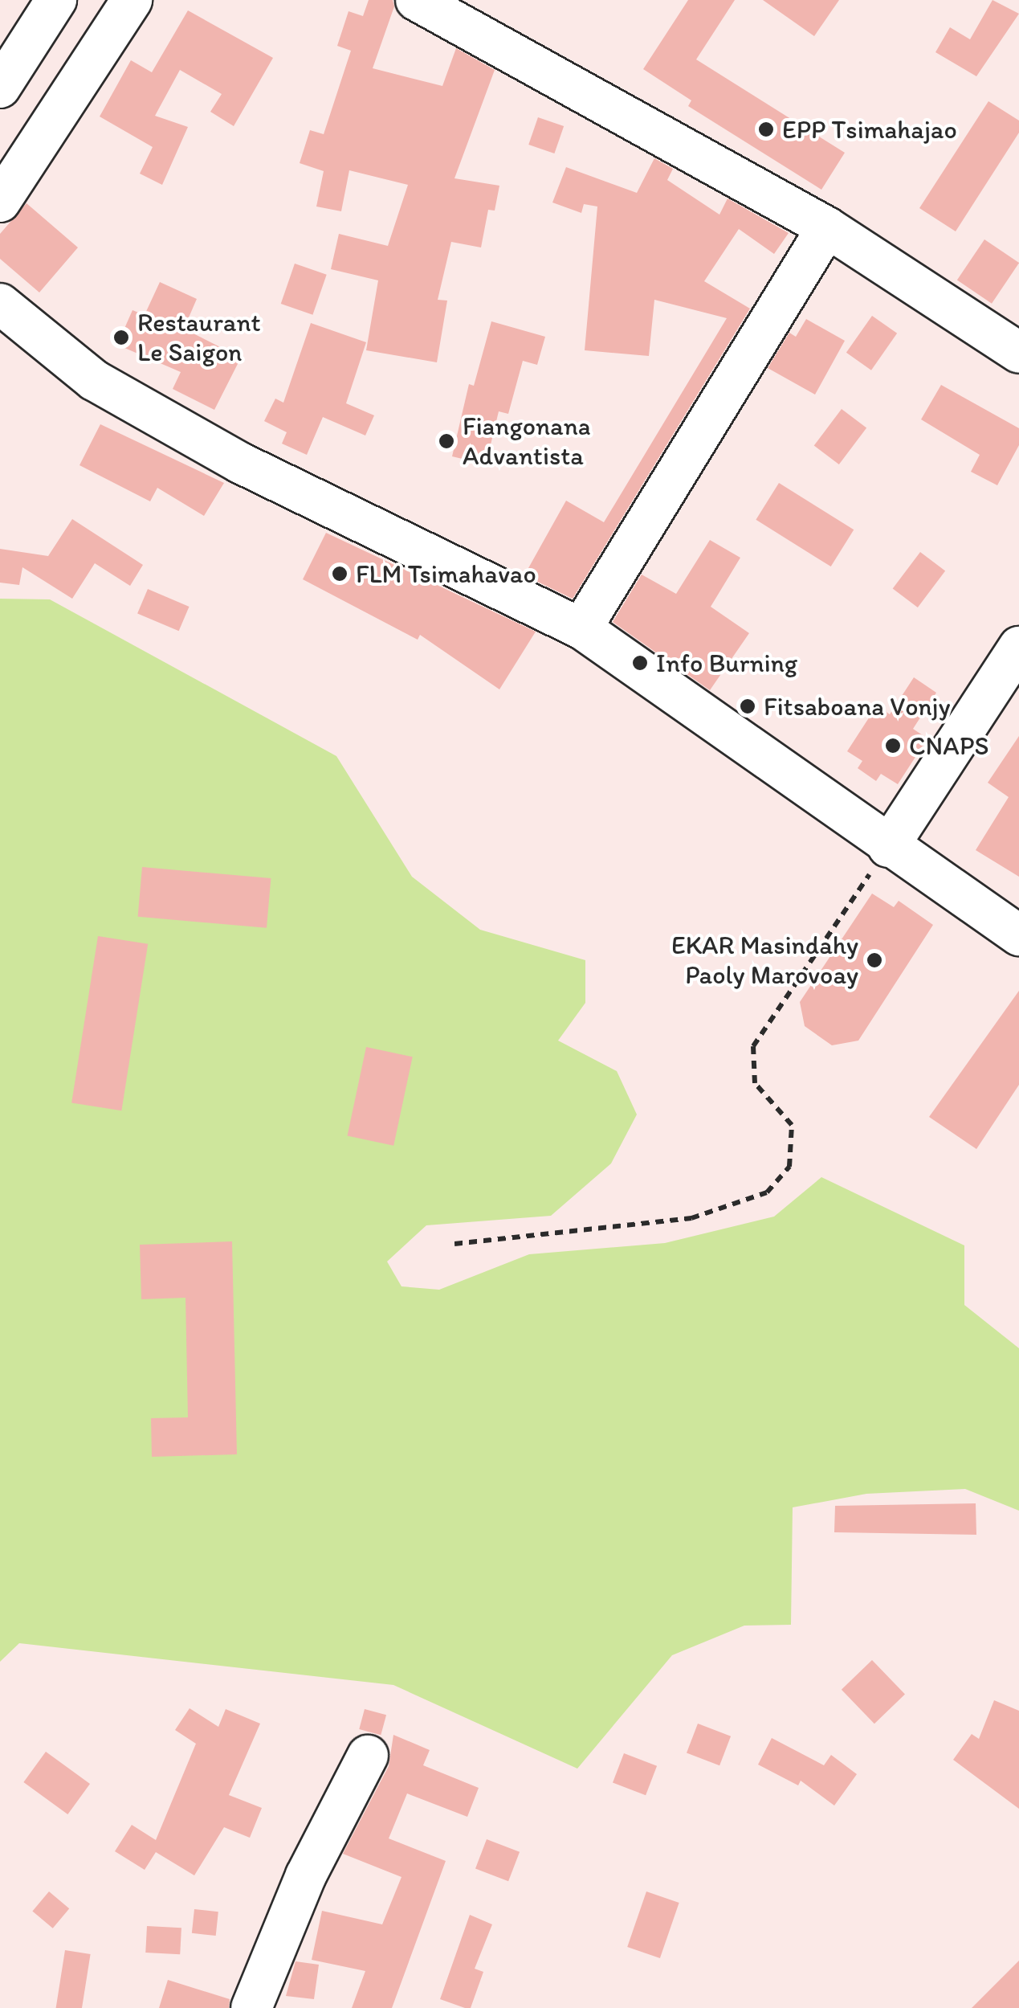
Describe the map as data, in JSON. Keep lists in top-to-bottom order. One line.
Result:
{"places":["EPP Tsimahajao","Restaurant Le Saigon","Fiangonana Advantista","FLM Tsimahavao","Info Burning","Fitsaboana Vonjy","CNAPS","EKAR Masindahy Paoly Marovoay"]}
